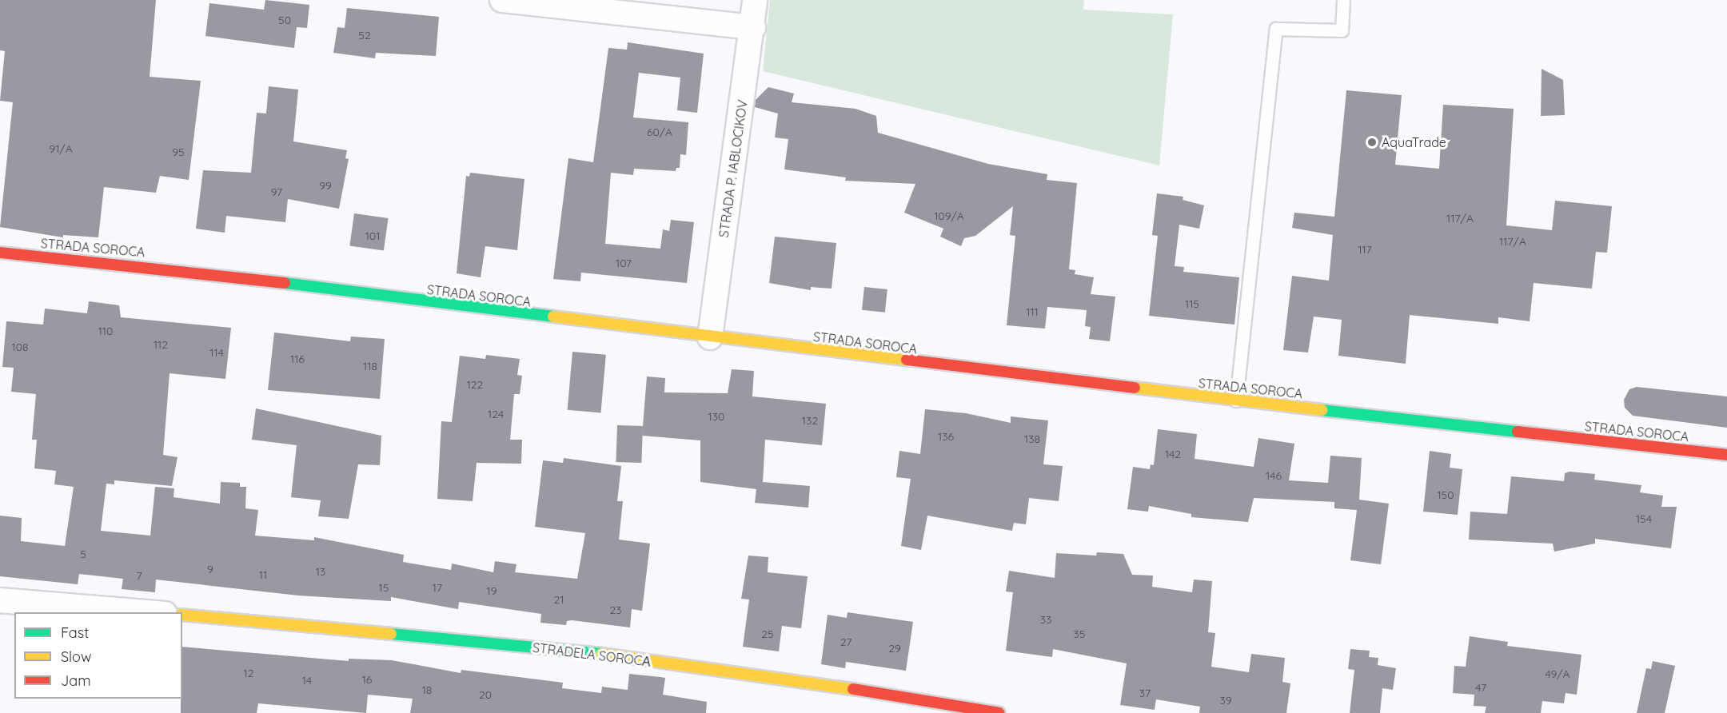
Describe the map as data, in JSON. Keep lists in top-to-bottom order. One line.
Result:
{"streets":{"street":["STRADA P. IABLOCIKOV","STRADA SOROCA","STRADELA SOROCА"]},"crossings":[["STRADA P. IABLOCIKOV","STRADA SOROCA"]],"places":["AquaTrade"],"house_numbers":["50","52","60/A","91/A","95","99","97","109/A","117/A","101","117/A","117","107","115","111","110","112","108","114","116","118","122","124","130","132","136","138","142","146","150","154","5","9","13","11","7","15","17","19","21","23","33","25","35","27","29","12","49/A","16","14","47","18","37","20","39"],"legend":["Fast","Slow","Jam"]}
